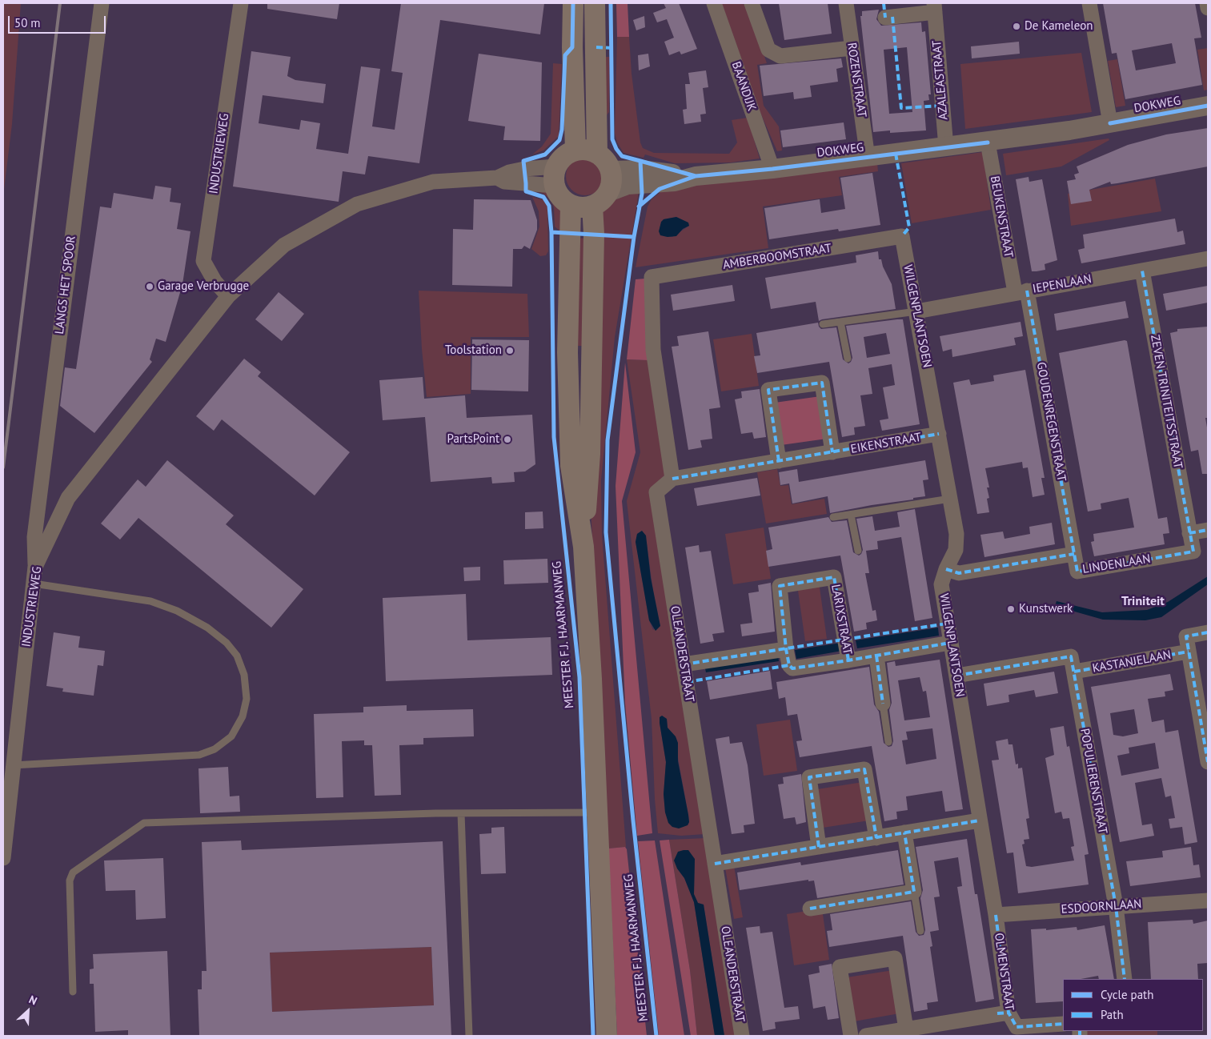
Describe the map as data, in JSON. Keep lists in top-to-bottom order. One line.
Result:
{"streets":{"main road":["MEESTER F.J. HAARMANWEG"],"street":["ROZENSTRAAT","AZALEASTRAAT","BAANDIJK","DOKWEG","INDUSTRIEWEG","BEUKENSTRAAT","AMBERBOOMSTRAAT","IEPENLAAN","LANGS HET SPOOR","WILGENPLANTSOEN","ZEVEN TRINITEITSSTRAAT","GOUDENREGENSTRAAT","EIKENSTRAAT","LINDENLAAN","LARIXSTRAAT","OLEANDERSTRAAT","KASTANJELAAN","POPULIERENSTRAAT","ESDOORNLAAN","OLMENSTRAAT"]},"crossings":[["ROZENSTRAAT","DOKWEG"],["AZALEASTRAAT","DOKWEG"],["BAANDIJK","DOKWEG"],["DOKWEG","INDUSTRIEWEG"],["DOKWEG","BEUKENSTRAAT"],["DOKWEG","MEESTER F.J. HAARMANWEG"],["INDUSTRIEWEG","LANGS HET SPOOR"],["INDUSTRIEWEG","MEESTER F.J. HAARMANWEG"],["BEUKENSTRAAT","IEPENLAAN"],["BEUKENSTRAAT","GOUDENREGENSTRAAT"],["AMBERBOOMSTRAAT","WILGENPLANTSOEN"],["AMBERBOOMSTRAAT","EIKENSTRAAT"],["AMBERBOOMSTRAAT","OLEANDERSTRAAT"],["IEPENLAAN","WILGENPLANTSOEN"],["IEPENLAAN","ZEVEN TRINITEITSSTRAAT"],["IEPENLAAN","GOUDENREGENSTRAAT"],["WILGENPLANTSOEN","EIKENSTRAAT"],["WILGENPLANTSOEN","LINDENLAAN"],["WILGENPLANTSOEN","LARIXSTRAAT"],["WILGENPLANTSOEN","POPULIERENSTRAAT"],["WILGENPLANTSOEN","ESDOORNLAAN"],["WILGENPLANTSOEN","OLMENSTRAAT"],["ZEVEN TRINITEITSSTRAAT","LINDENLAAN"],["GOUDENREGENSTRAAT","LINDENLAAN"],["EIKENSTRAAT","OLEANDERSTRAAT"],["KASTANJELAAN","POPULIERENSTRAAT"],["POPULIERENSTRAAT","ESDOORNLAAN"],["ESDOORNLAAN","OLMENSTRAAT"]],"districts":["Triniteit"],"places":["De Kameleon","Garage Verbrugge","Toolstation","PartsPoint","Kunstwerk"],"legend":["Cycle path","Path"],"scale_bar":"50 m","north":"top right"}
